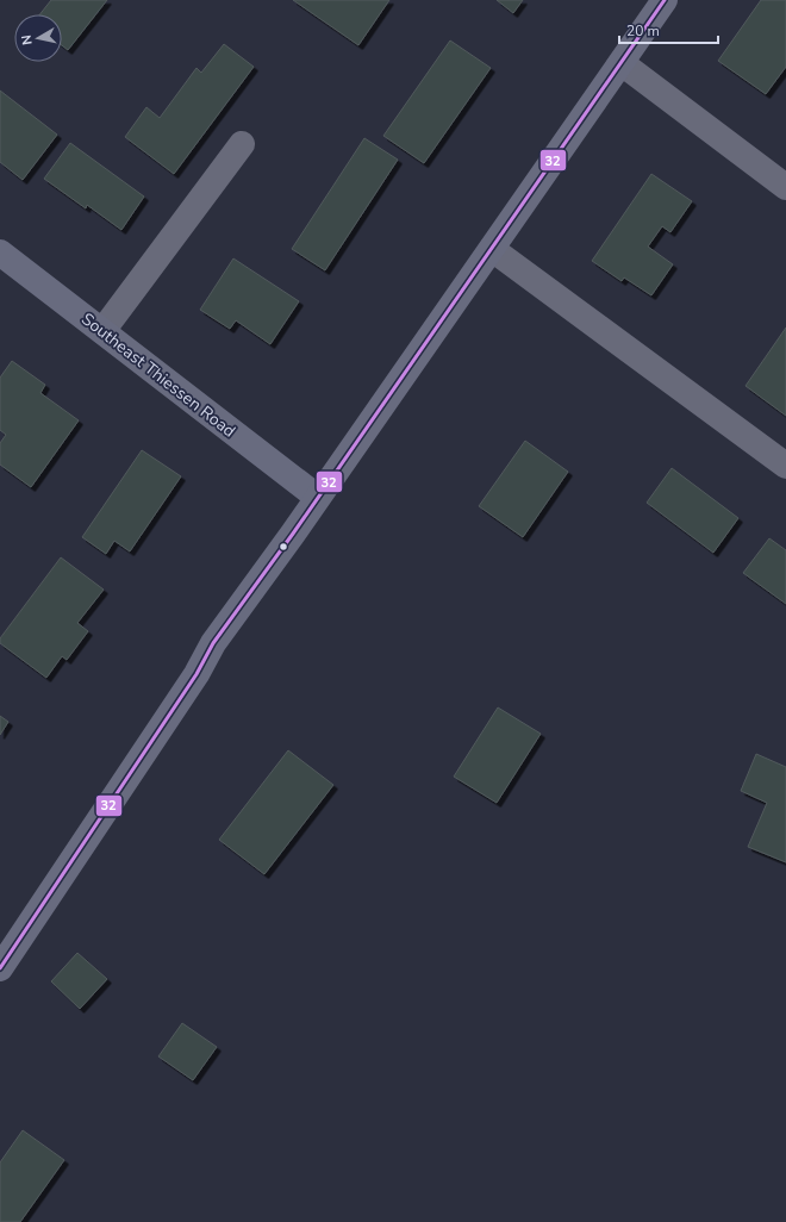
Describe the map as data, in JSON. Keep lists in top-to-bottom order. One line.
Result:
{"streets":{"main road":["Southeast Thiessen Road"]},"lines":["transit line 32"],"scale_bar":"20 m","north":"left"}
